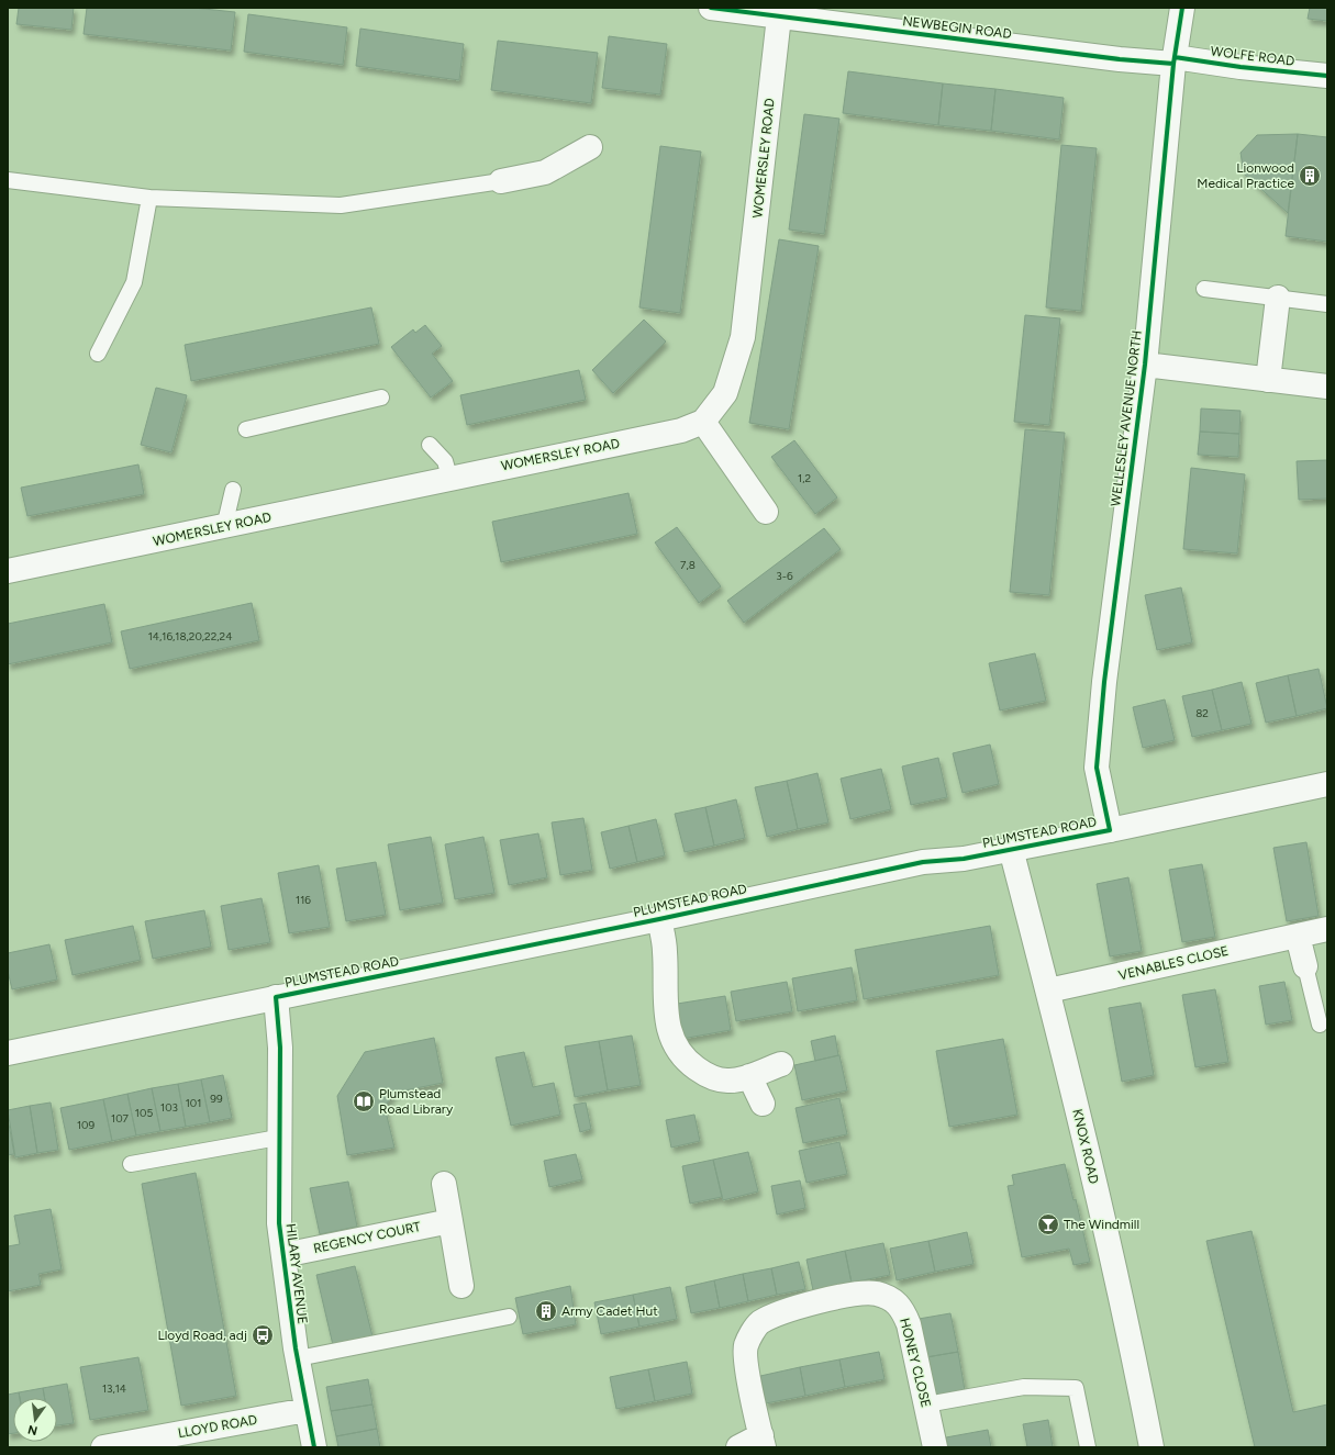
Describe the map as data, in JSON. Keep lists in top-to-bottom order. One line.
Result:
{"streets":{"street":["NEWBEGIN ROAD","WOLFE ROAD","WOMERSLEY ROAD","WELLESLEY AVENUE NORTH","PLUMSTEAD ROAD","VENABLES CLOSE","KNOX ROAD","REGENCY COURT","HILARY AVENUE","HONEY CLOSE","LLOYD ROAD"]},"crossings":[["NEWBEGIN ROAD","WOLFE ROAD"],["NEWBEGIN ROAD","WOMERSLEY ROAD"],["NEWBEGIN ROAD","WELLESLEY AVENUE NORTH"],["WOLFE ROAD","WELLESLEY AVENUE NORTH"],["WELLESLEY AVENUE NORTH","PLUMSTEAD ROAD"],["PLUMSTEAD ROAD","KNOX ROAD"],["PLUMSTEAD ROAD","HILARY AVENUE"],["VENABLES CLOSE","KNOX ROAD"],["REGENCY COURT","HILARY AVENUE"],["HILARY AVENUE","LLOYD ROAD"]],"places":{"building":["Lionwood Medical Practice","Army Cadet Hut"],"library":["Plumstead Road Library"],"bar":["The Windmill"],"bus stop":["Lloyd Road, adj"]},"house_numbers":["1,2","7,8","3-6","14,16,18,20,22,24","82","116","99","101","103","105","107","109","13,14"],"north":"bottom"}
